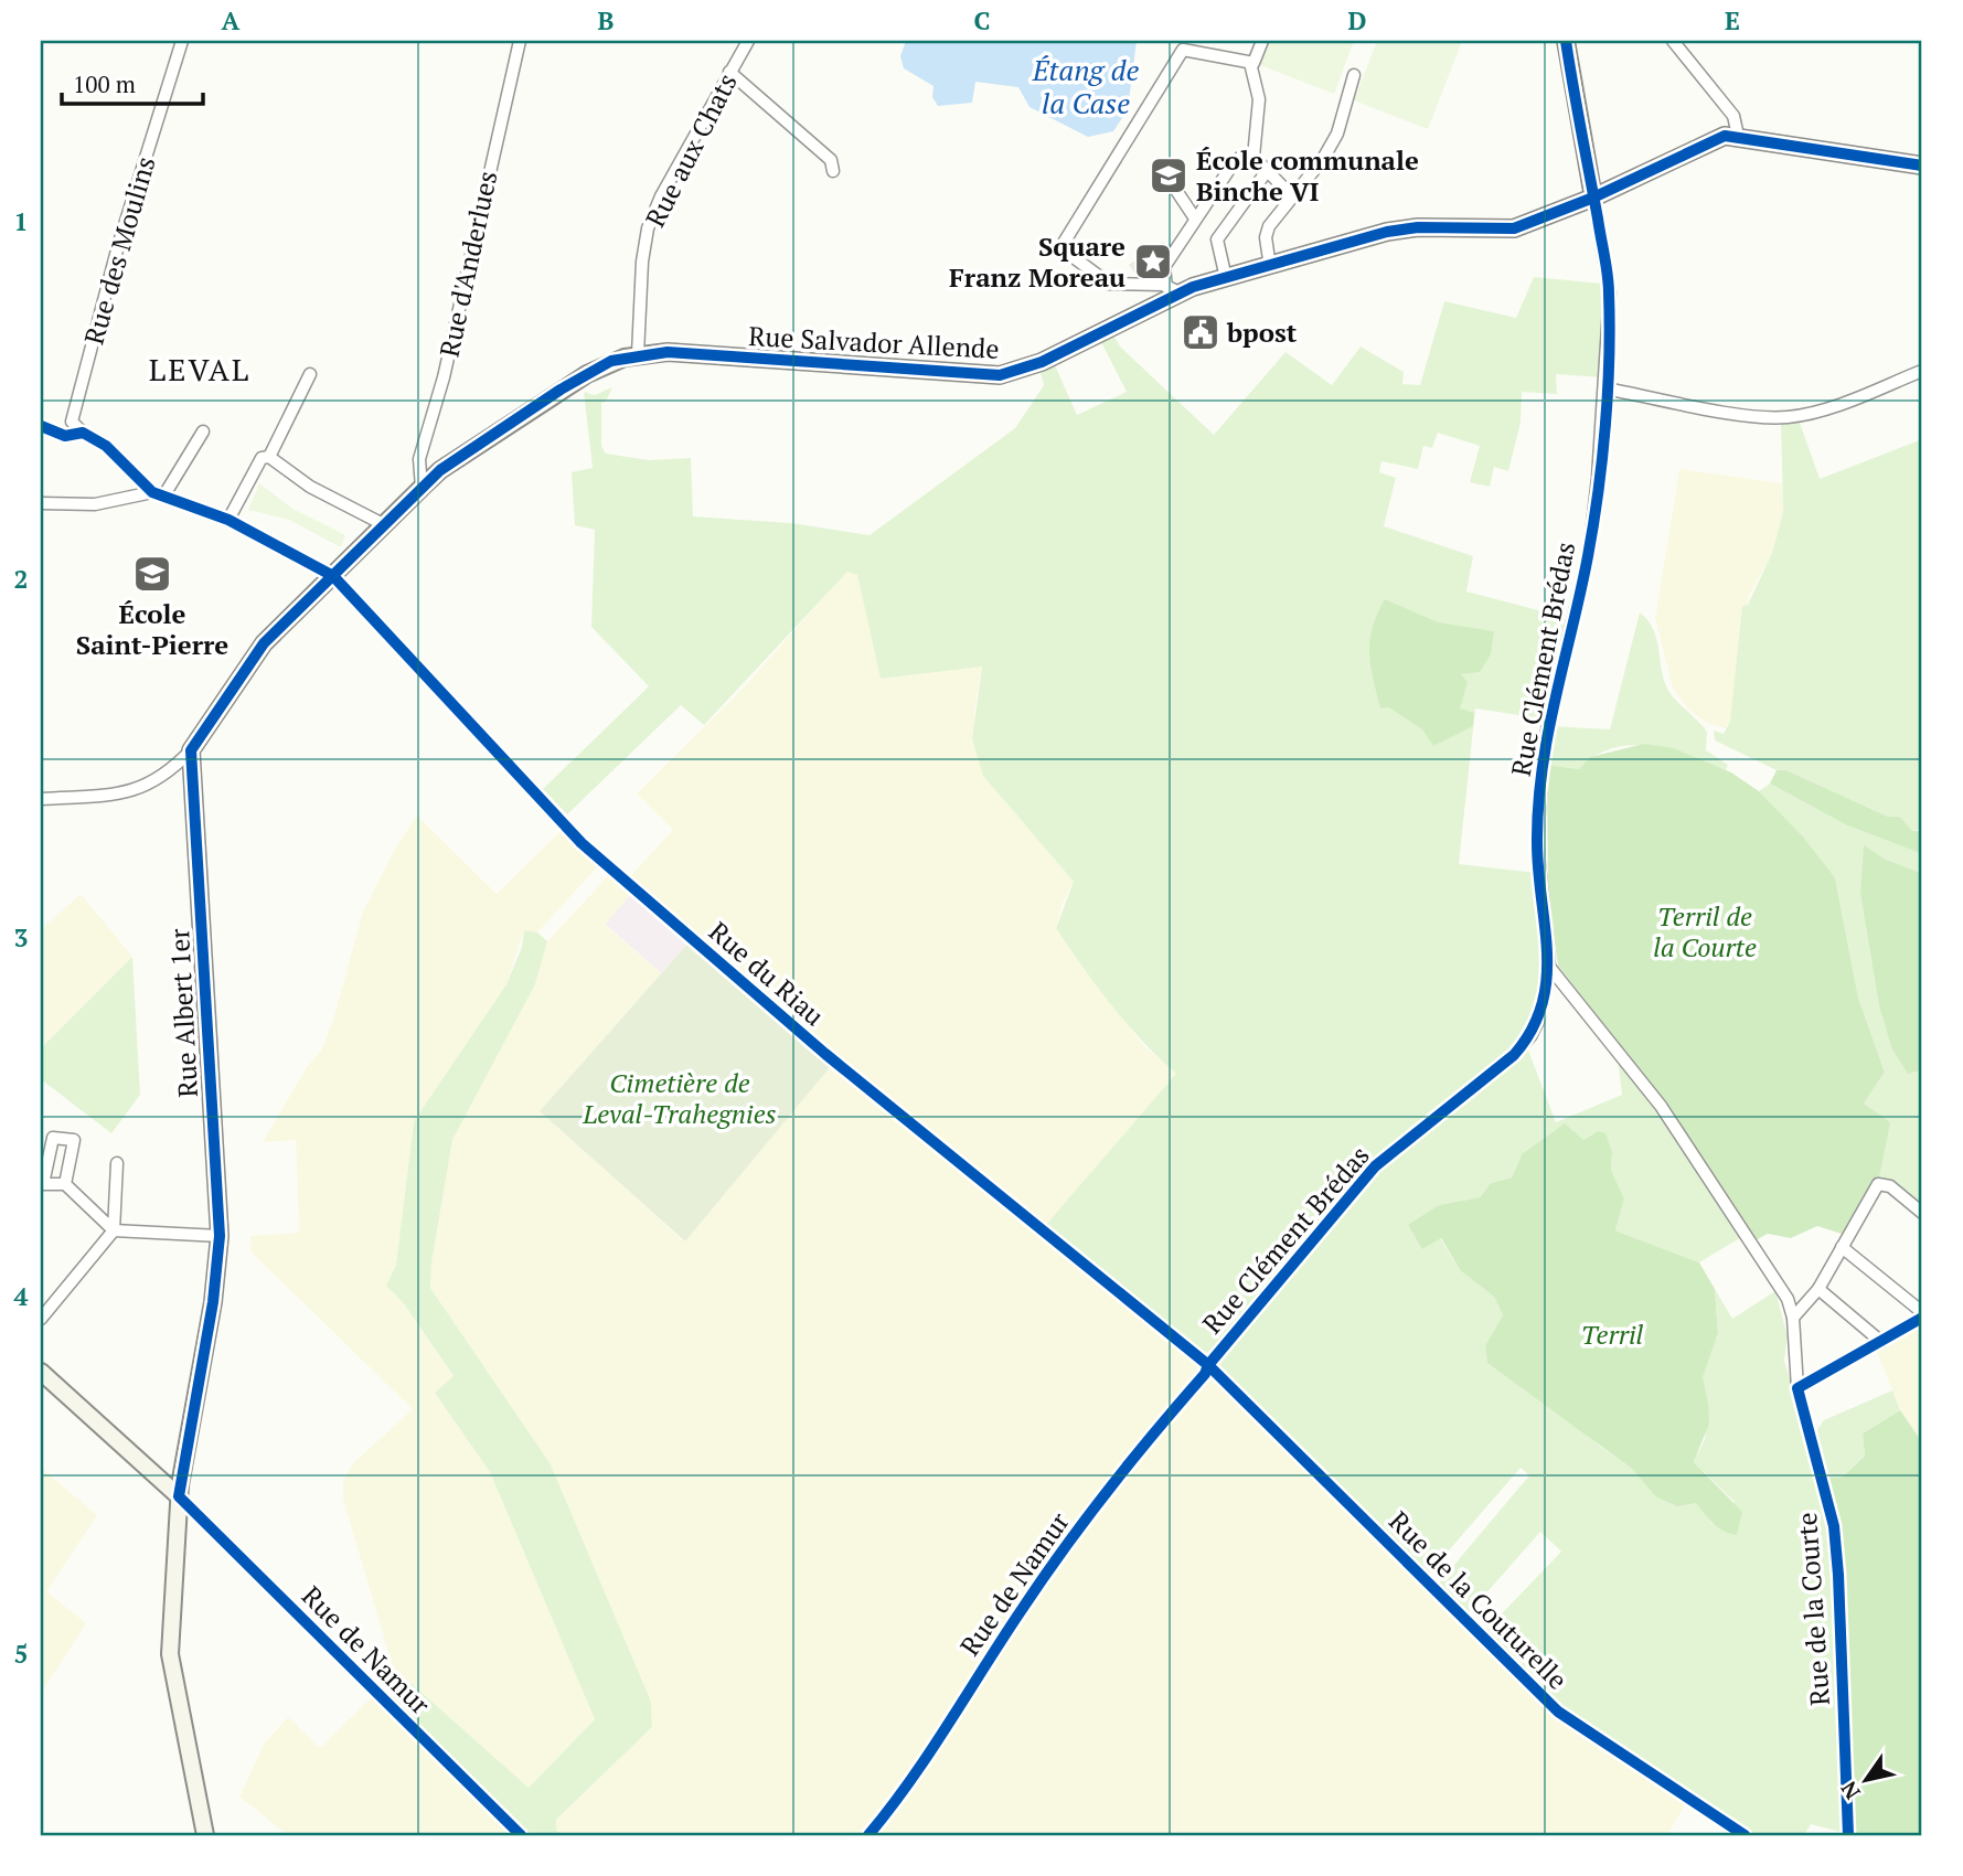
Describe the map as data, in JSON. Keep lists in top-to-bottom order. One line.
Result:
{"streets":{"street":["Rue aux Chats","Rue des Moulins","Rue d'Anderlues","Rue Salvador Allende","Rue Clément Brédas","Rue du Riau","Rue Albert 1er","Rue de Namur","Rue de la Couturelle","Rue de la Courte"]},"crossings":[["Rue aux Chats","Rue Salvador Allende"],["Rue des Moulins","Rue du Riau"],["Rue d'Anderlues","Rue Salvador Allende"],["Rue Salvador Allende","Rue Clément Brédas"],["Rue Salvador Allende","Rue du Riau"],["Rue Clément Brédas","Rue du Riau"],["Rue Clément Brédas","Rue de Namur"],["Rue Clément Brédas","Rue de la Couturelle"],["Rue Clément Brédas","Rue de la Courte"],["Rue du Riau","Rue de Namur"],["Rue du Riau","Rue de la Couturelle"],["Rue Albert 1er","Rue de Namur"],["Rue de Namur","Rue de la Couturelle"]],"districts":["LEVAL"],"water":["Étang de la Case"],"parks":["Terril de la Courte","Cimetière de Leval-Trahegnies","Terril"],"places":{"school or university":["École communale Binche VI","École Saint-Pierre"],"place":["Square Franz Moreau"],"public building":["bpost"]},"scale_bar":"100 m","north":"bottom left","grid":{"columns":["A","B","C","D","E"],"rows":["1","2","3","4","5"]}}
